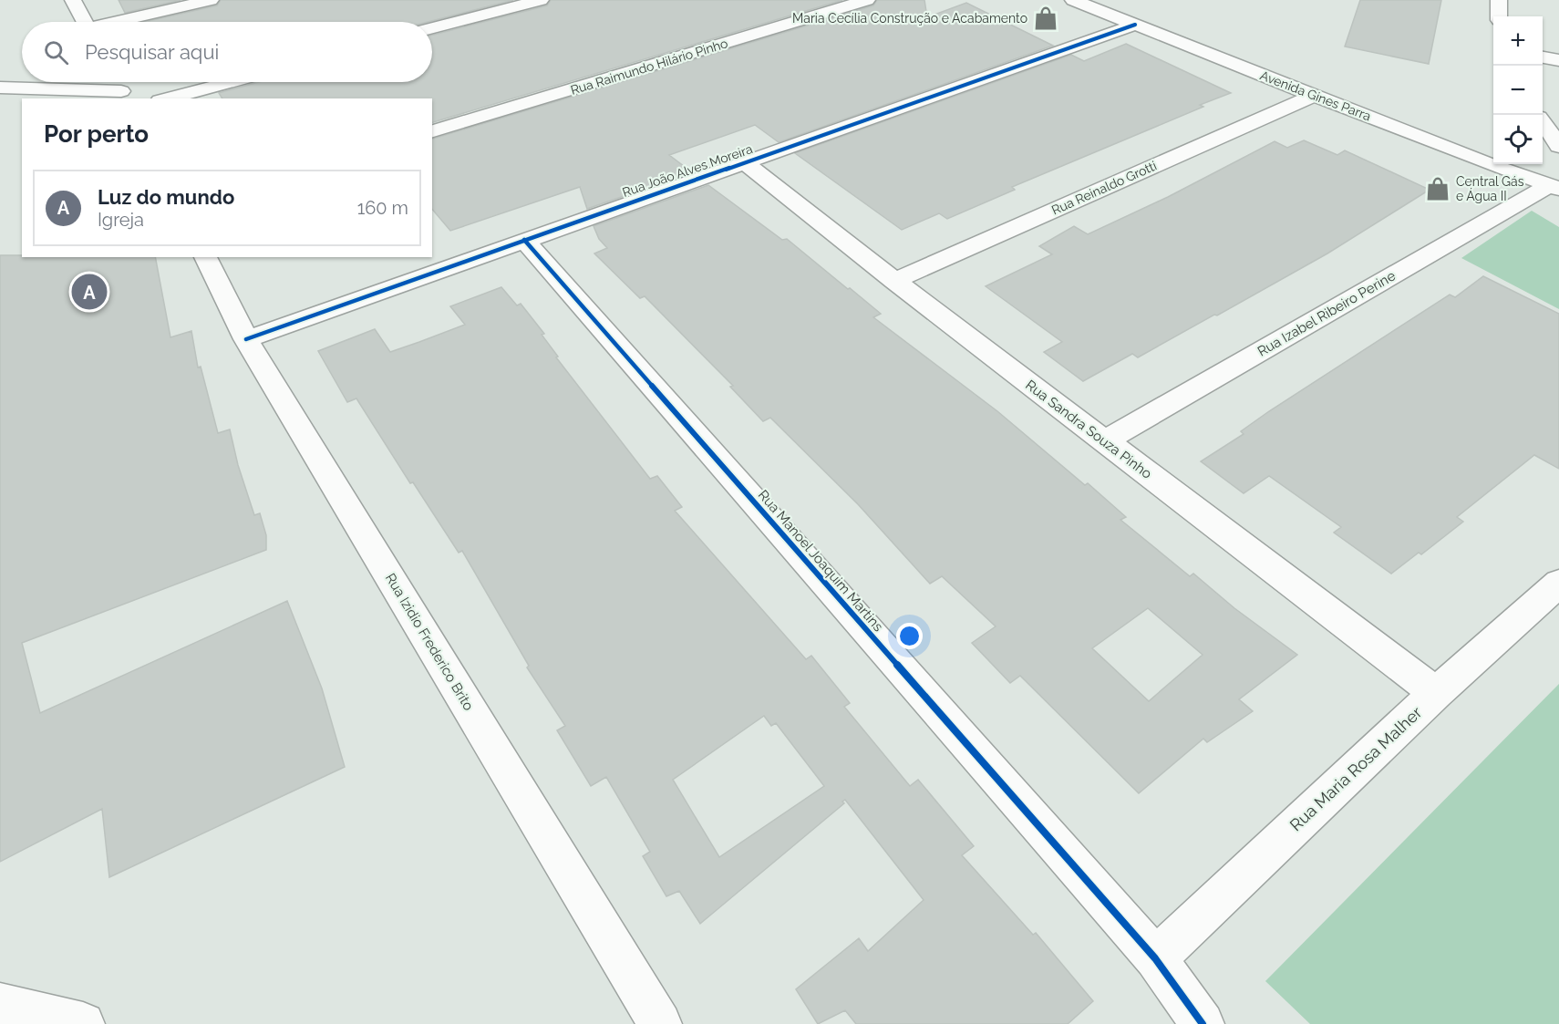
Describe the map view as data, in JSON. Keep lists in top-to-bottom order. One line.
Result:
{"streets":{"street":["Rua Raimundo Hilário Pinho","Avenida Gines Parra","Rua João Alves Moreira","Rua Reinaldo Grotti","Rua Izabel Ribeiro Perine","Rua Sandra Souza Pinho","Rua Manoel Joaquim Martins","Rua Izidio Frederico Brito","Rua Maria Rosa Malher"]},"crossings":[["Avenida Gines Parra","Rua João Alves Moreira"],["Avenida Gines Parra","Rua Reinaldo Grotti"],["Avenida Gines Parra","Rua Izabel Ribeiro Perine"],["Rua João Alves Moreira","Rua Sandra Souza Pinho"],["Rua João Alves Moreira","Rua Manoel Joaquim Martins"],["Rua João Alves Moreira","Rua Izidio Frederico Brito"],["Rua Reinaldo Grotti","Rua Sandra Souza Pinho"],["Rua Izabel Ribeiro Perine","Rua Sandra Souza Pinho"],["Rua Sandra Souza Pinho","Rua Maria Rosa Malher"],["Rua Manoel Joaquim Martins","Rua Maria Rosa Malher"]],"places":{"shop":["Maria Cecília Construção e Acabamento","Central Gás e Água II"]},"page":{"map_buttons":["+","−"],"search":"Pesquisar aqui","heading":"Por perto","list":[{"mark":"A","name":"Luz do mundo","note":"Igreja","value":"160 m"}],"pins":"A"}}
